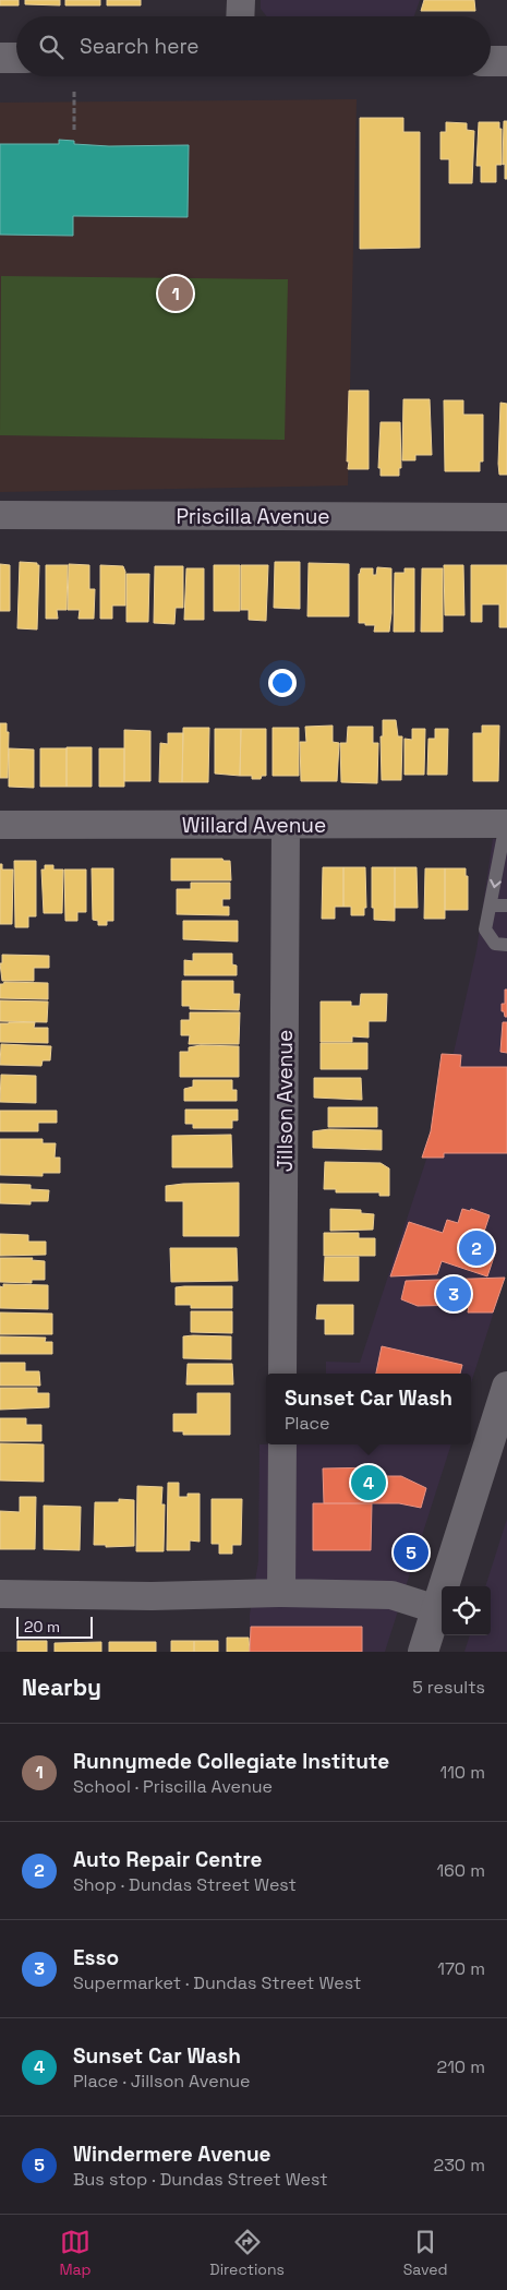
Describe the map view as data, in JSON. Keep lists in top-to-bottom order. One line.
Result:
{"streets":{"street":["Priscilla Avenue","Willard Avenue","Jillson Avenue"]},"crossings":[["Willard Avenue","Jillson Avenue"]],"scale_bar":"20 m","page":{"search":"Search here","pins":["1","2","3","4","5"],"popup":["Sunset Car Wash","Place"],"scale":"20 m","heading":["Nearby","5 results"],"list":[{"mark":"1","name":"Runnymede Collegiate Institute","note":"School · Priscilla Avenue","value":"110 m"},{"mark":"2","name":"Auto Repair Centre","note":"Shop · Dundas Street West","value":"160 m"},{"mark":"3","name":"Esso","note":"Supermarket · Dundas Street West","value":"170 m"},{"mark":"4","name":"Sunset Car Wash","note":"Place · Jillson Avenue","value":"210 m"},{"mark":"5","name":"Windermere Avenue","note":"Bus stop · Dundas Street West","value":"230 m"}],"nav":["Map","Directions","Saved"]}}
